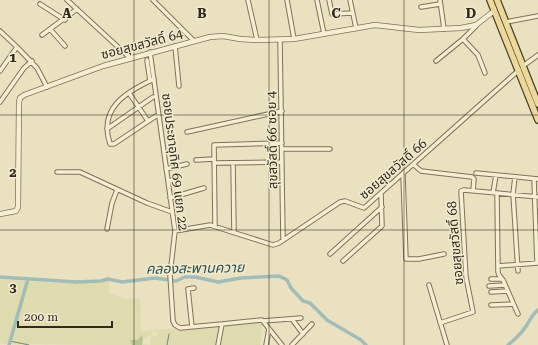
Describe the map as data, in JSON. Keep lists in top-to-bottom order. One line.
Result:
{"streets":{"street":["ซอยสุขสวัสดิ์ 64","สุขสวัสดิ์ 66 ซอย 4","ซอยประชาอุทิศ 69 แยก 22","ซอยสุขสวัสดิ์ 66","ซอยสุขสวัสดิ์ 68"]},"crossings":[["ซอยสุขสวัสดิ์ 64","สุขสวัสดิ์ 66 ซอย 4"],["ซอยสุขสวัสดิ์ 64","ซอยประชาอุทิศ 69 แยก 22"],["สุขสวัสดิ์ 66 ซอย 4","ซอยสุขสวัสดิ์ 66"],["ซอยประชาอุทิศ 69 แยก 22","ซอยสุขสวัสดิ์ 66"]],"water":["คลองสะพานควาย"],"scale_bar":"200 m","grid":{"columns":["A","B","C","D"],"rows":["1","2","3"]}}
